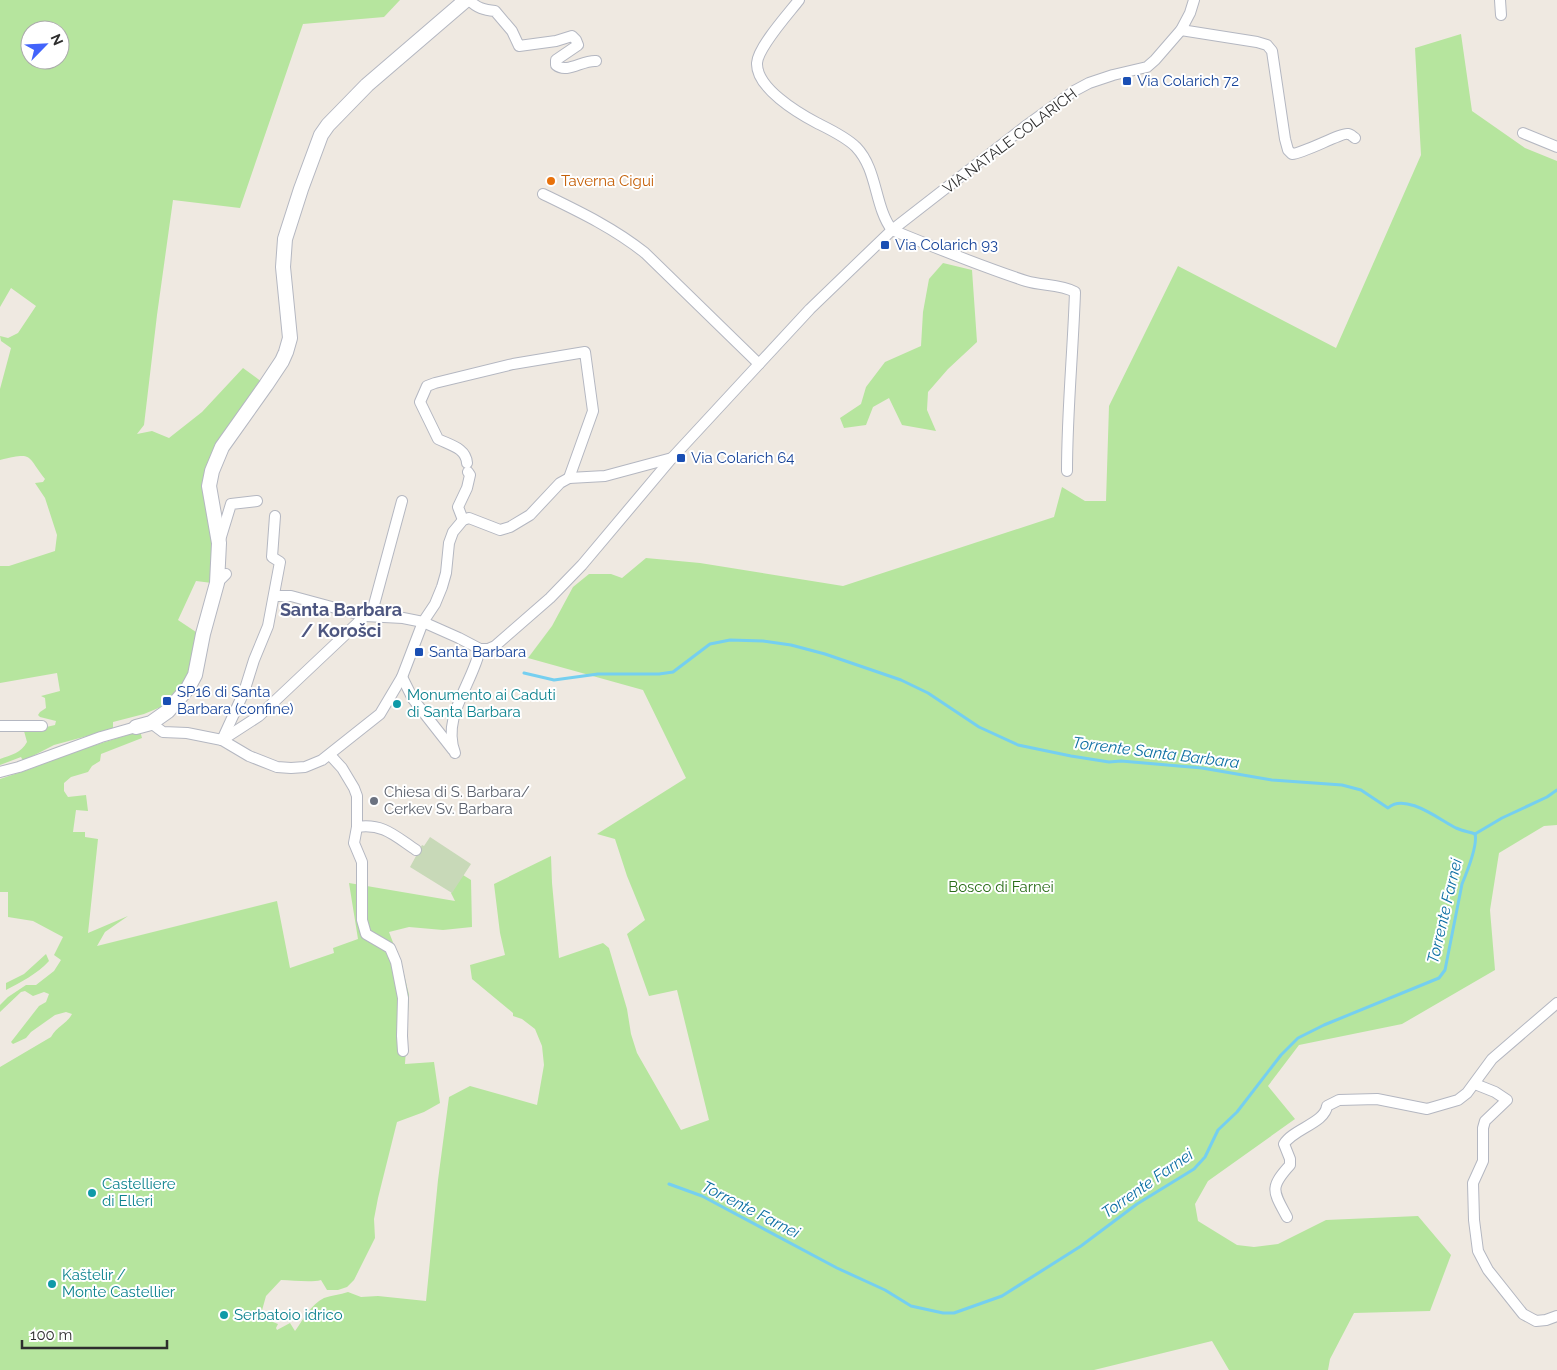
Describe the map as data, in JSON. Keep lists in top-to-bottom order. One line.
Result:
{"streets":{"street":["VIA NATALE COLARICH"]},"districts":["Santa Barbara / Korošci"],"water":["Torrente Santa Barbara","Torrente Farnei"],"parks":["Bosco di Farnei"],"places":{"transit":["Via Colarich 72","Via Colarich 93","Via Colarich 64","Santa Barbara","SP16 di Santa Barbara (confine)"],"other":["Taverna Cigui","Monumento ai Caduti di Santa Barbara","Chiesa di S. Barbara/ Cerkev Sv. Barbara","Castelliere di Elleri","Kaštelir / Monte Castellier","Serbatoio idrico"]},"scale_bar":"100 m","north":"top right"}
